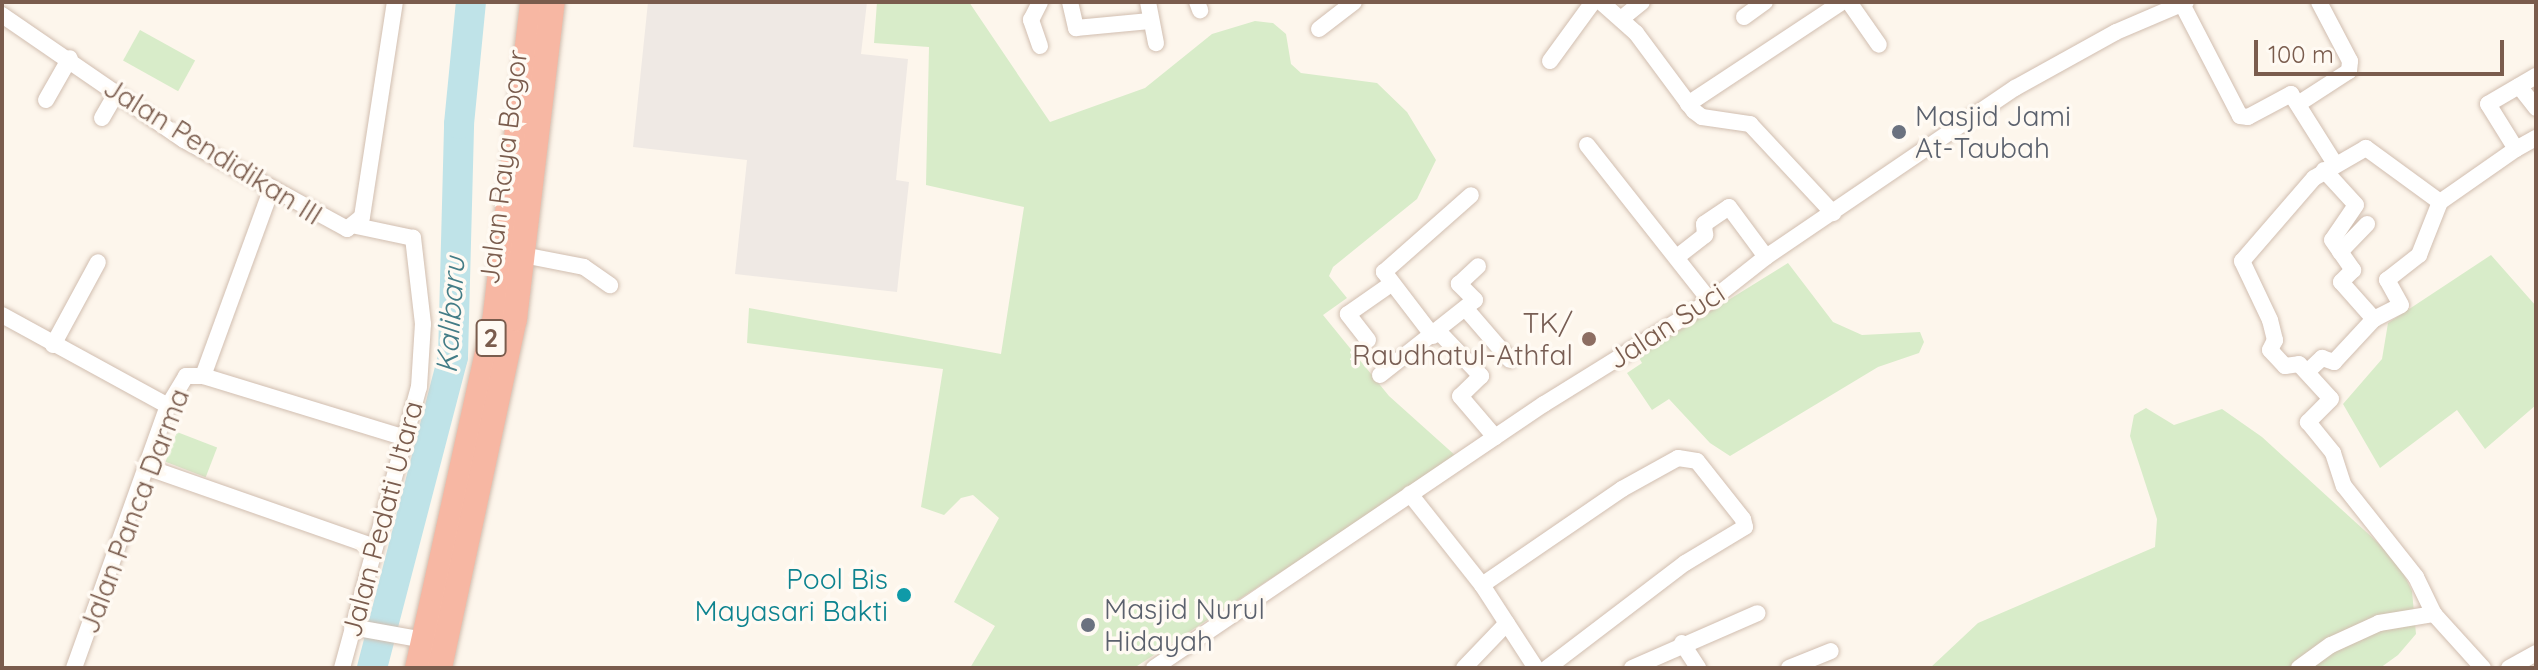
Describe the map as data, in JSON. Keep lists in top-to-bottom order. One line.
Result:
{"streets":{"highway":["Jalan Raya Bogor","2"],"street":["Jalan Pendidikan III","Jalan Suci","Jalan Panca Darma","Jalan Pedati Utara"]},"crossings":[["Jalan Pendidikan III","Jalan Panca Darma"],["Jalan Pendidikan III","Jalan Pedati Utara"]],"water":["Kalibaru"],"places":["Masjid Jami At-Taubah","TK/ Raudhatul-Athfal","Pool Bis Mayasari Bakti","Masjid Nurul Hidayah"],"scale_bar":"100 m"}
